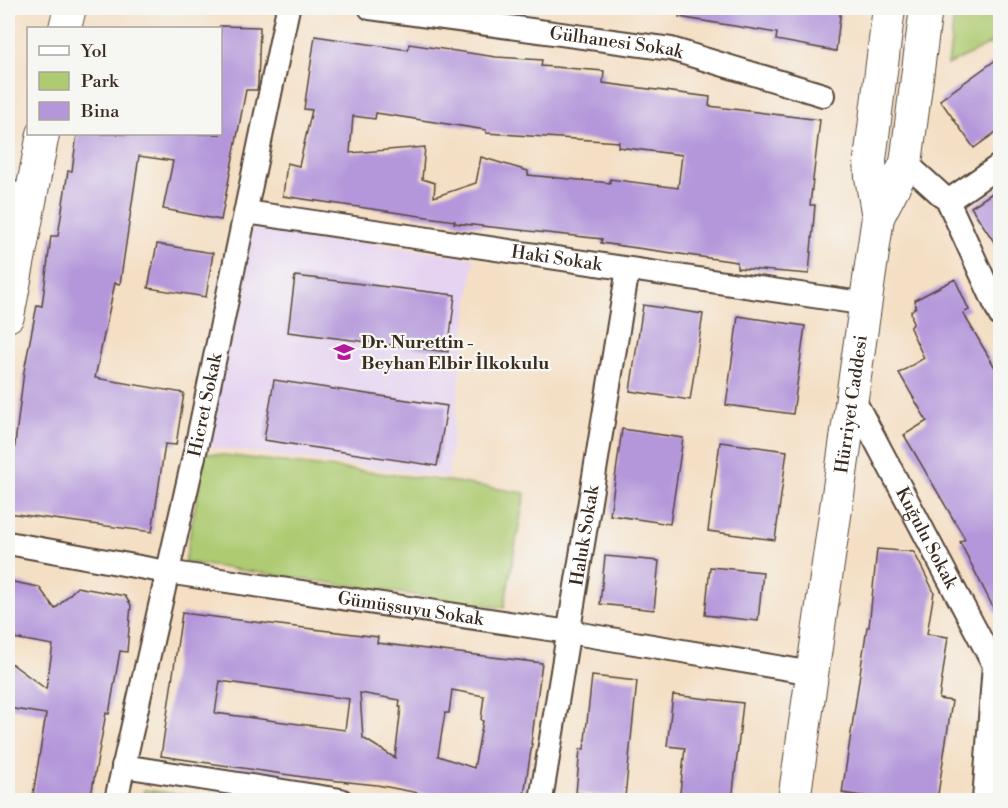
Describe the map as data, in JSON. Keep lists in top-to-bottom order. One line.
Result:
{"streets":{"main road":["Hürriyet Caddesi"],"street":["Gülhanesi Sokak","Haki Sokak","Hicret Sokak","Haluk Sokak","Kuğulu Sokak","Gümüşsuyu Sokak"]},"crossings":[["Haki Sokak","Hürriyet Caddesi"],["Haki Sokak","Hicret Sokak"],["Haki Sokak","Haluk Sokak"],["Hürriyet Caddesi","Kuğulu Sokak"],["Hürriyet Caddesi","Gümüşsuyu Sokak"],["Hicret Sokak","Gümüşsuyu Sokak"],["Haluk Sokak","Gümüşsuyu Sokak"]],"places":{"school or university":["Dr. Nurettin - Beyhan Elbir İlkokulu"]},"legend":["Yol","Park","Bina"]}
